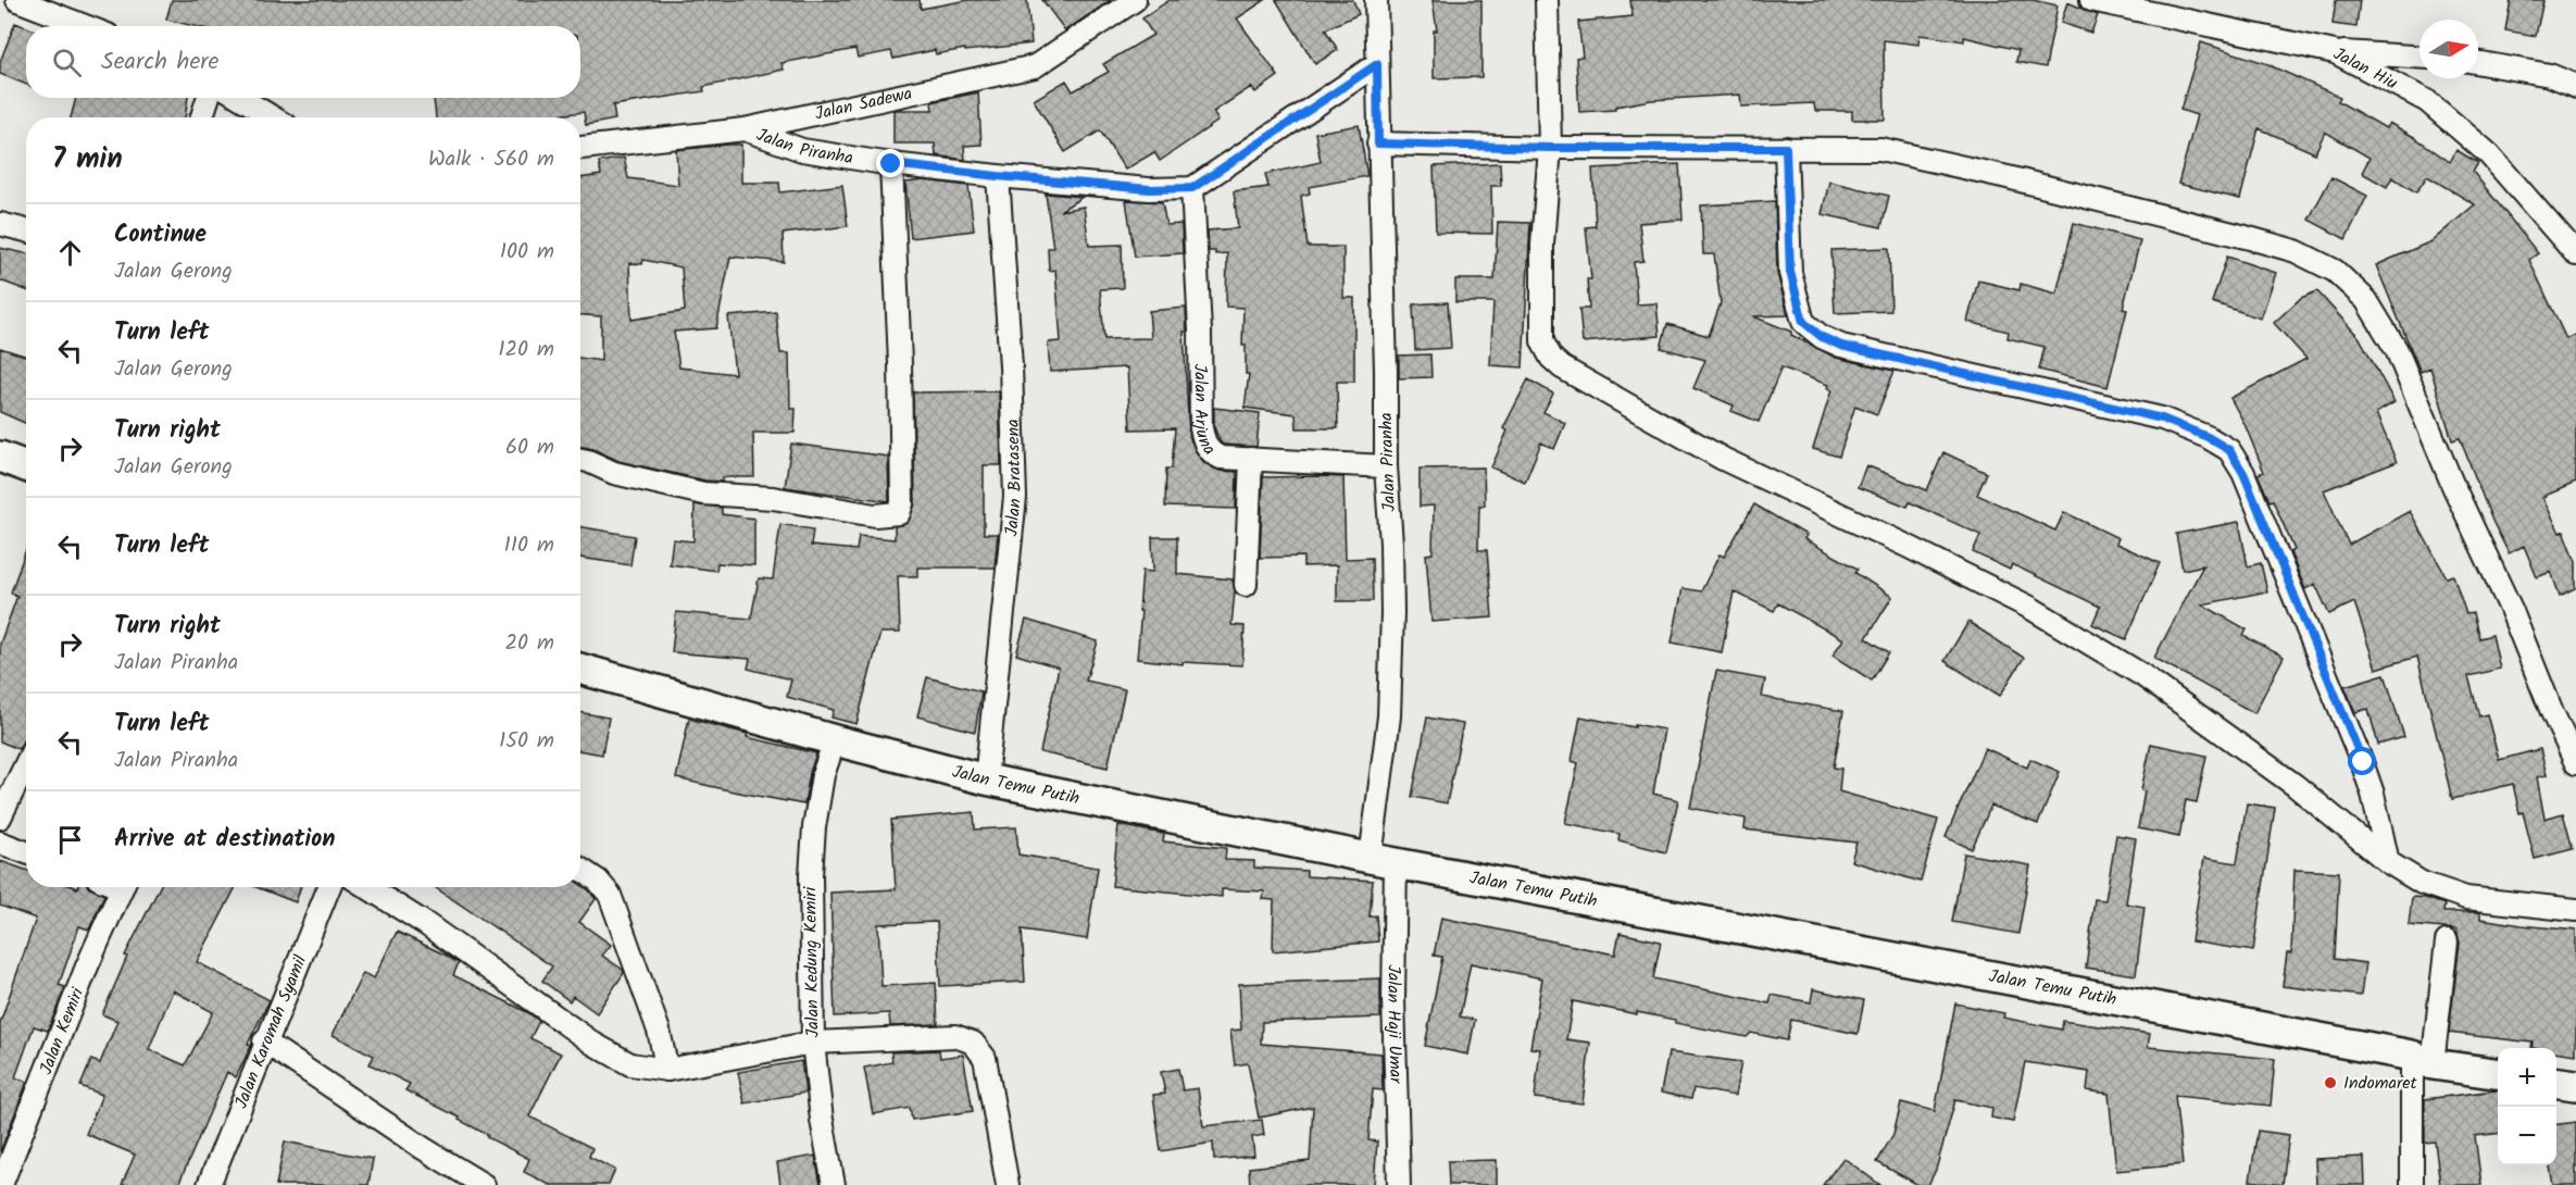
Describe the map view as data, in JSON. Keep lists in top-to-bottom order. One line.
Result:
{"streets":{"street":["Jalan Hiu","Jalan Sadewa","Jalan Piranha","Jalan Arjuna","Jalan Bratasena","Jalan Temu Putih","Jalan Kedung Kemiri","Jalan Haji Umar","Jalan Kemiri","Jalan Karomah Syamil"]},"crossings":[["Jalan Sadewa","Jalan Piranha"],["Jalan Piranha","Jalan Arjuna"],["Jalan Piranha","Jalan Bratasena"],["Jalan Piranha","Jalan Temu Putih"],["Jalan Piranha","Jalan Haji Umar"],["Jalan Bratasena","Jalan Temu Putih"],["Jalan Temu Putih","Jalan Kedung Kemiri"],["Jalan Temu Putih","Jalan Haji Umar"]],"places":["Indomaret"],"north":"right","page":{"search":"Search here","heading":["7 min","Walk · 560 m"],"list":[["Continue","Jalan Gerong","100 m"],["Turn left","Jalan Gerong","120 m"],["Turn right","Jalan Gerong","60 m"],["Turn left","110 m"],["Turn right","Jalan Piranha","20 m"],["Turn left","Jalan Piranha","150 m"],"Arrive at destination"],"map_buttons":["+","−"]}}
